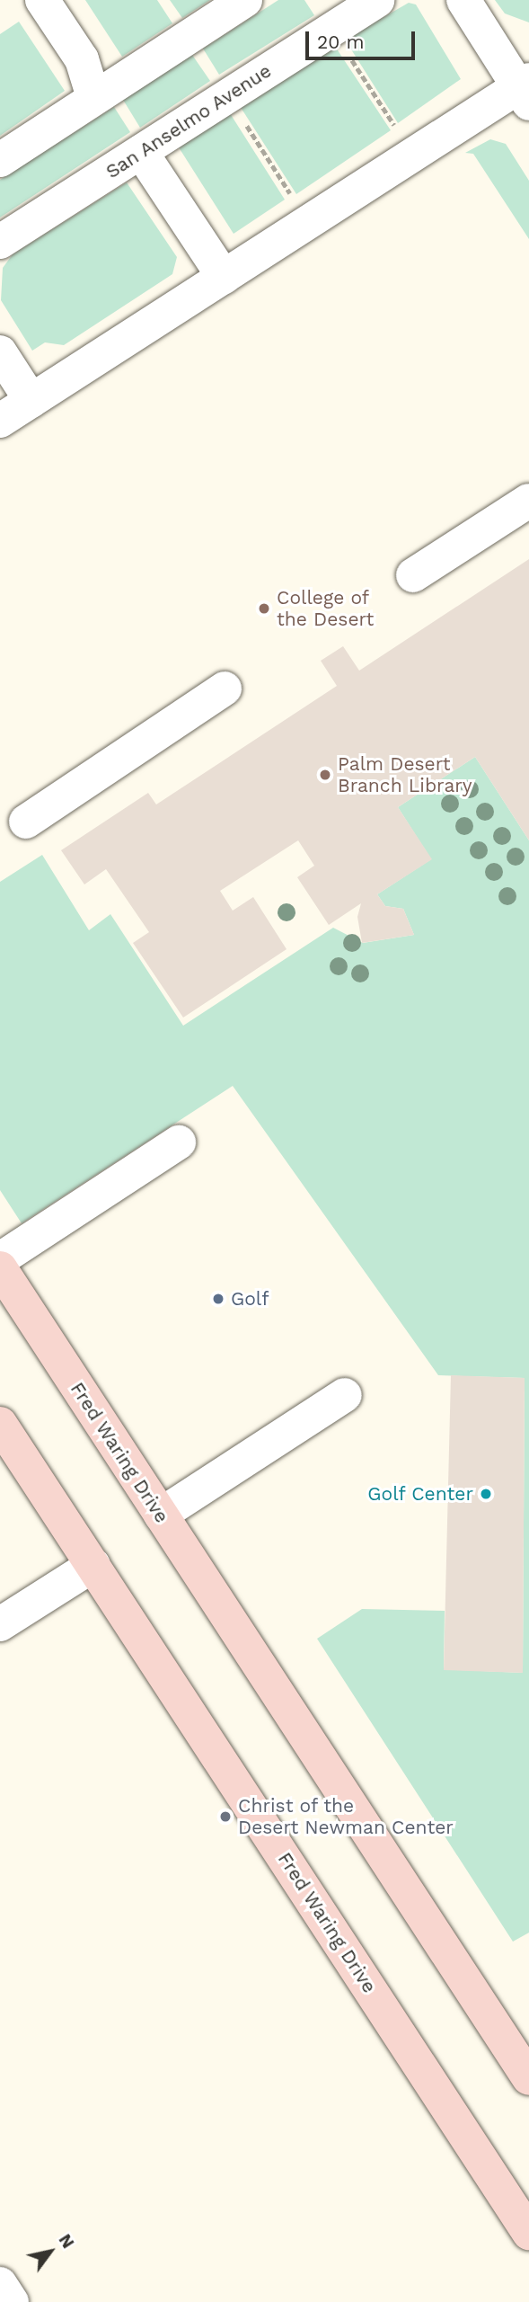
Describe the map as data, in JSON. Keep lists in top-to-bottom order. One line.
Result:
{"streets":{"main road":["Fred Waring Drive"],"street":["San Anselmo Avenue"]},"places":["College of the Desert","Palm Desert Branch Library","Golf","Golf Center","Christ of the Desert Newman Center"],"scale_bar":"20 m","north":"top right"}
